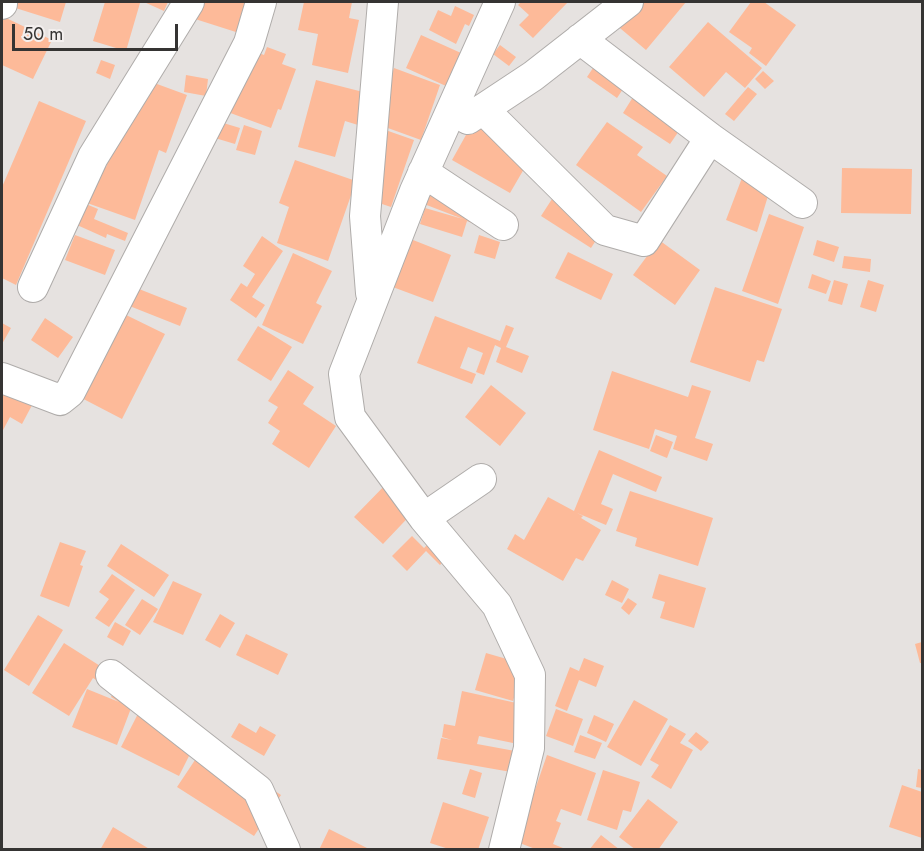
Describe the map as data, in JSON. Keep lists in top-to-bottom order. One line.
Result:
{"scale_bar":"50 m"}
